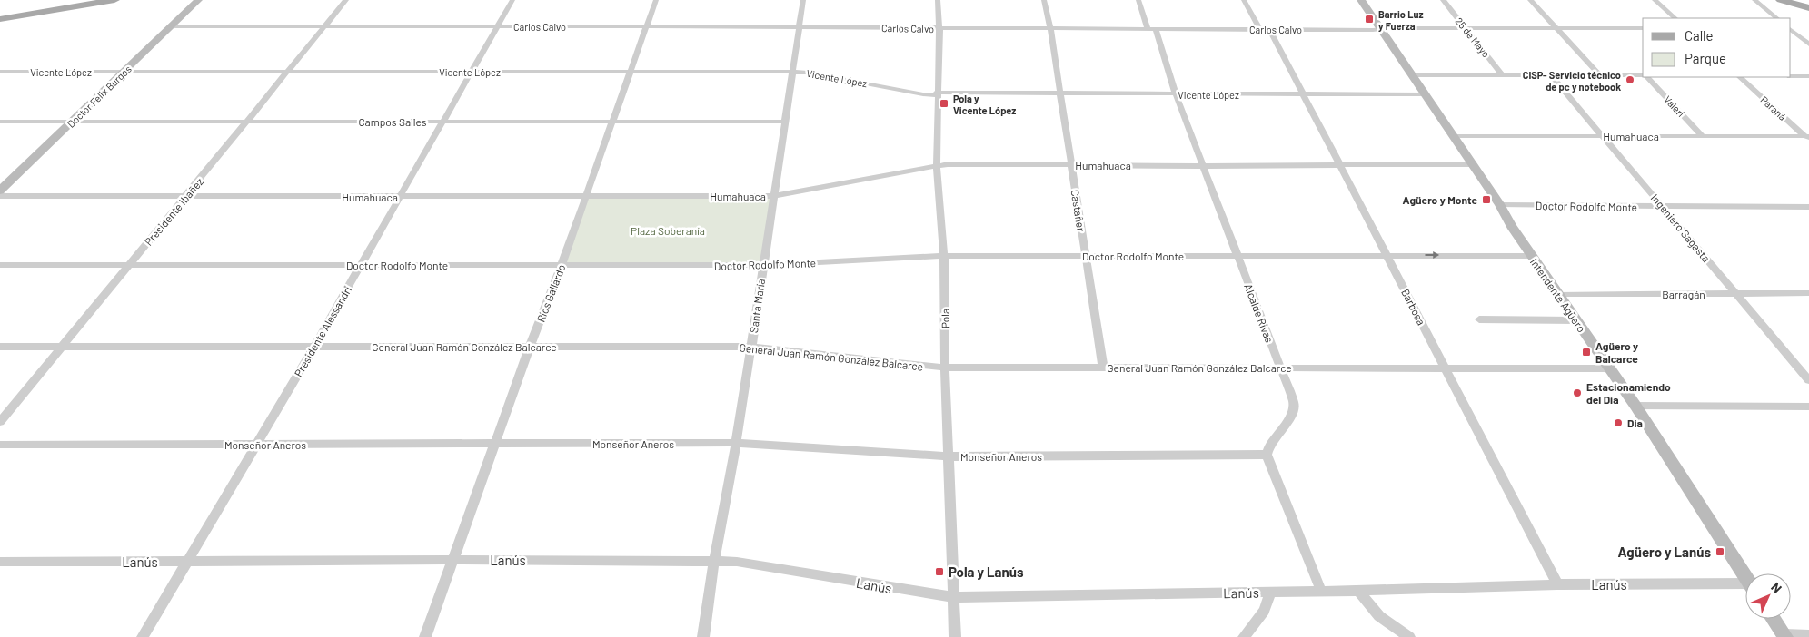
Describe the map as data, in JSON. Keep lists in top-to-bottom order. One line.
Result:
{"streets":{"street":["Carlos Calvo","25 de Mayo","Vicente López","Doctor Felix Burgos","Valeri","Paraná","Campos Salles","Humahuaca","Doctor Rodolfo Monte","Castañer","Presidente Ibañez","Ingeniero Sagasta","Ríos Gallardo","Barragán","Intendente Agüero","Santa María","Barbosa","Alcalde Rivas","Pola","Presidente Alessandri","General Juan Ramón González Balcarce","Monseñor Aneros","Lanús"]},"crossings":[["Carlos Calvo","25 de Mayo"],["Carlos Calvo","Doctor Felix Burgos"],["Carlos Calvo","Castañer"],["Carlos Calvo","Presidente Ibañez"],["Carlos Calvo","Ríos Gallardo"],["Carlos Calvo","Intendente Agüero"],["Carlos Calvo","Santa María"],["Carlos Calvo","Barbosa"],["Carlos Calvo","Alcalde Rivas"],["Carlos Calvo","Pola"],["Carlos Calvo","Presidente Alessandri"],["Vicente López","Doctor Felix Burgos"],["Vicente López","Castañer"],["Vicente López","Presidente Ibañez"],["Vicente López","Ríos Gallardo"],["Vicente López","Intendente Agüero"],["Vicente López","Santa María"],["Vicente López","Barbosa"],["Vicente López","Alcalde Rivas"],["Vicente López","Pola"],["Vicente López","Presidente Alessandri"],["Doctor Felix Burgos","Campos Salles"],["Valeri","Humahuaca"],["Paraná","Humahuaca"],["Campos Salles","Presidente Ibañez"],["Campos Salles","Ríos Gallardo"],["Campos Salles","Santa María"],["Campos Salles","Presidente Alessandri"],["Humahuaca","Castañer"],["Humahuaca","Presidente Ibañez"],["Humahuaca","Ingeniero Sagasta"],["Humahuaca","Ríos Gallardo"],["Humahuaca","Intendente Agüero"],["Humahuaca","Santa María"],["Humahuaca","Barbosa"],["Humahuaca","Alcalde Rivas"],["Humahuaca","Pola"],["Humahuaca","Presidente Alessandri"],["Doctor Rodolfo Monte","Castañer"],["Doctor Rodolfo Monte","Presidente Ibañez"],["Doctor Rodolfo Monte","Ingeniero Sagasta"],["Doctor Rodolfo Monte","Ríos Gallardo"],["Doctor Rodolfo Monte","Intendente Agüero"],["Doctor Rodolfo Monte","Santa María"],["Doctor Rodolfo Monte","Barbosa"],["Doctor Rodolfo Monte","Alcalde Rivas"],["Doctor Rodolfo Monte","Pola"],["Doctor Rodolfo Monte","Presidente Alessandri"],["Castañer","General Juan Ramón González Balcarce"],["Presidente Ibañez","General Juan Ramón González Balcarce"],["Ingeniero Sagasta","Barragán"],["Ríos Gallardo","General Juan Ramón González Balcarce"],["Ríos Gallardo","Monseñor Aneros"],["Ríos Gallardo","Lanús"],["Barragán","Intendente Agüero"],["Intendente Agüero","General Juan Ramón González Balcarce"],["Santa María","General Juan Ramón González Balcarce"],["Santa María","Monseñor Aneros"],["Santa María","Lanús"],["Barbosa","General Juan Ramón González Balcarce"],["Barbosa","Lanús"],["Alcalde Rivas","General Juan Ramón González Balcarce"],["Alcalde Rivas","Monseñor Aneros"],["Pola","General Juan Ramón González Balcarce"],["Pola","Monseñor Aneros"],["Pola","Lanús"],["Presidente Alessandri","General Juan Ramón González Balcarce"],["Presidente Alessandri","Monseñor Aneros"],["Presidente Alessandri","Lanús"]],"parks":["Plaza Soberanía"],"places":{"transit":["Barrio Luz y Fuerza","Pola y Vicente López","Agüero y Monte","Agüero y Balcarce","Agüero y Lanús","Pola y Lanús"],"other":["CISP- Servicio técnico de pc y notebook","Estacionamiendo del Dia","Dia"]},"legend":["Calle","Parque"],"north":"top right"}
